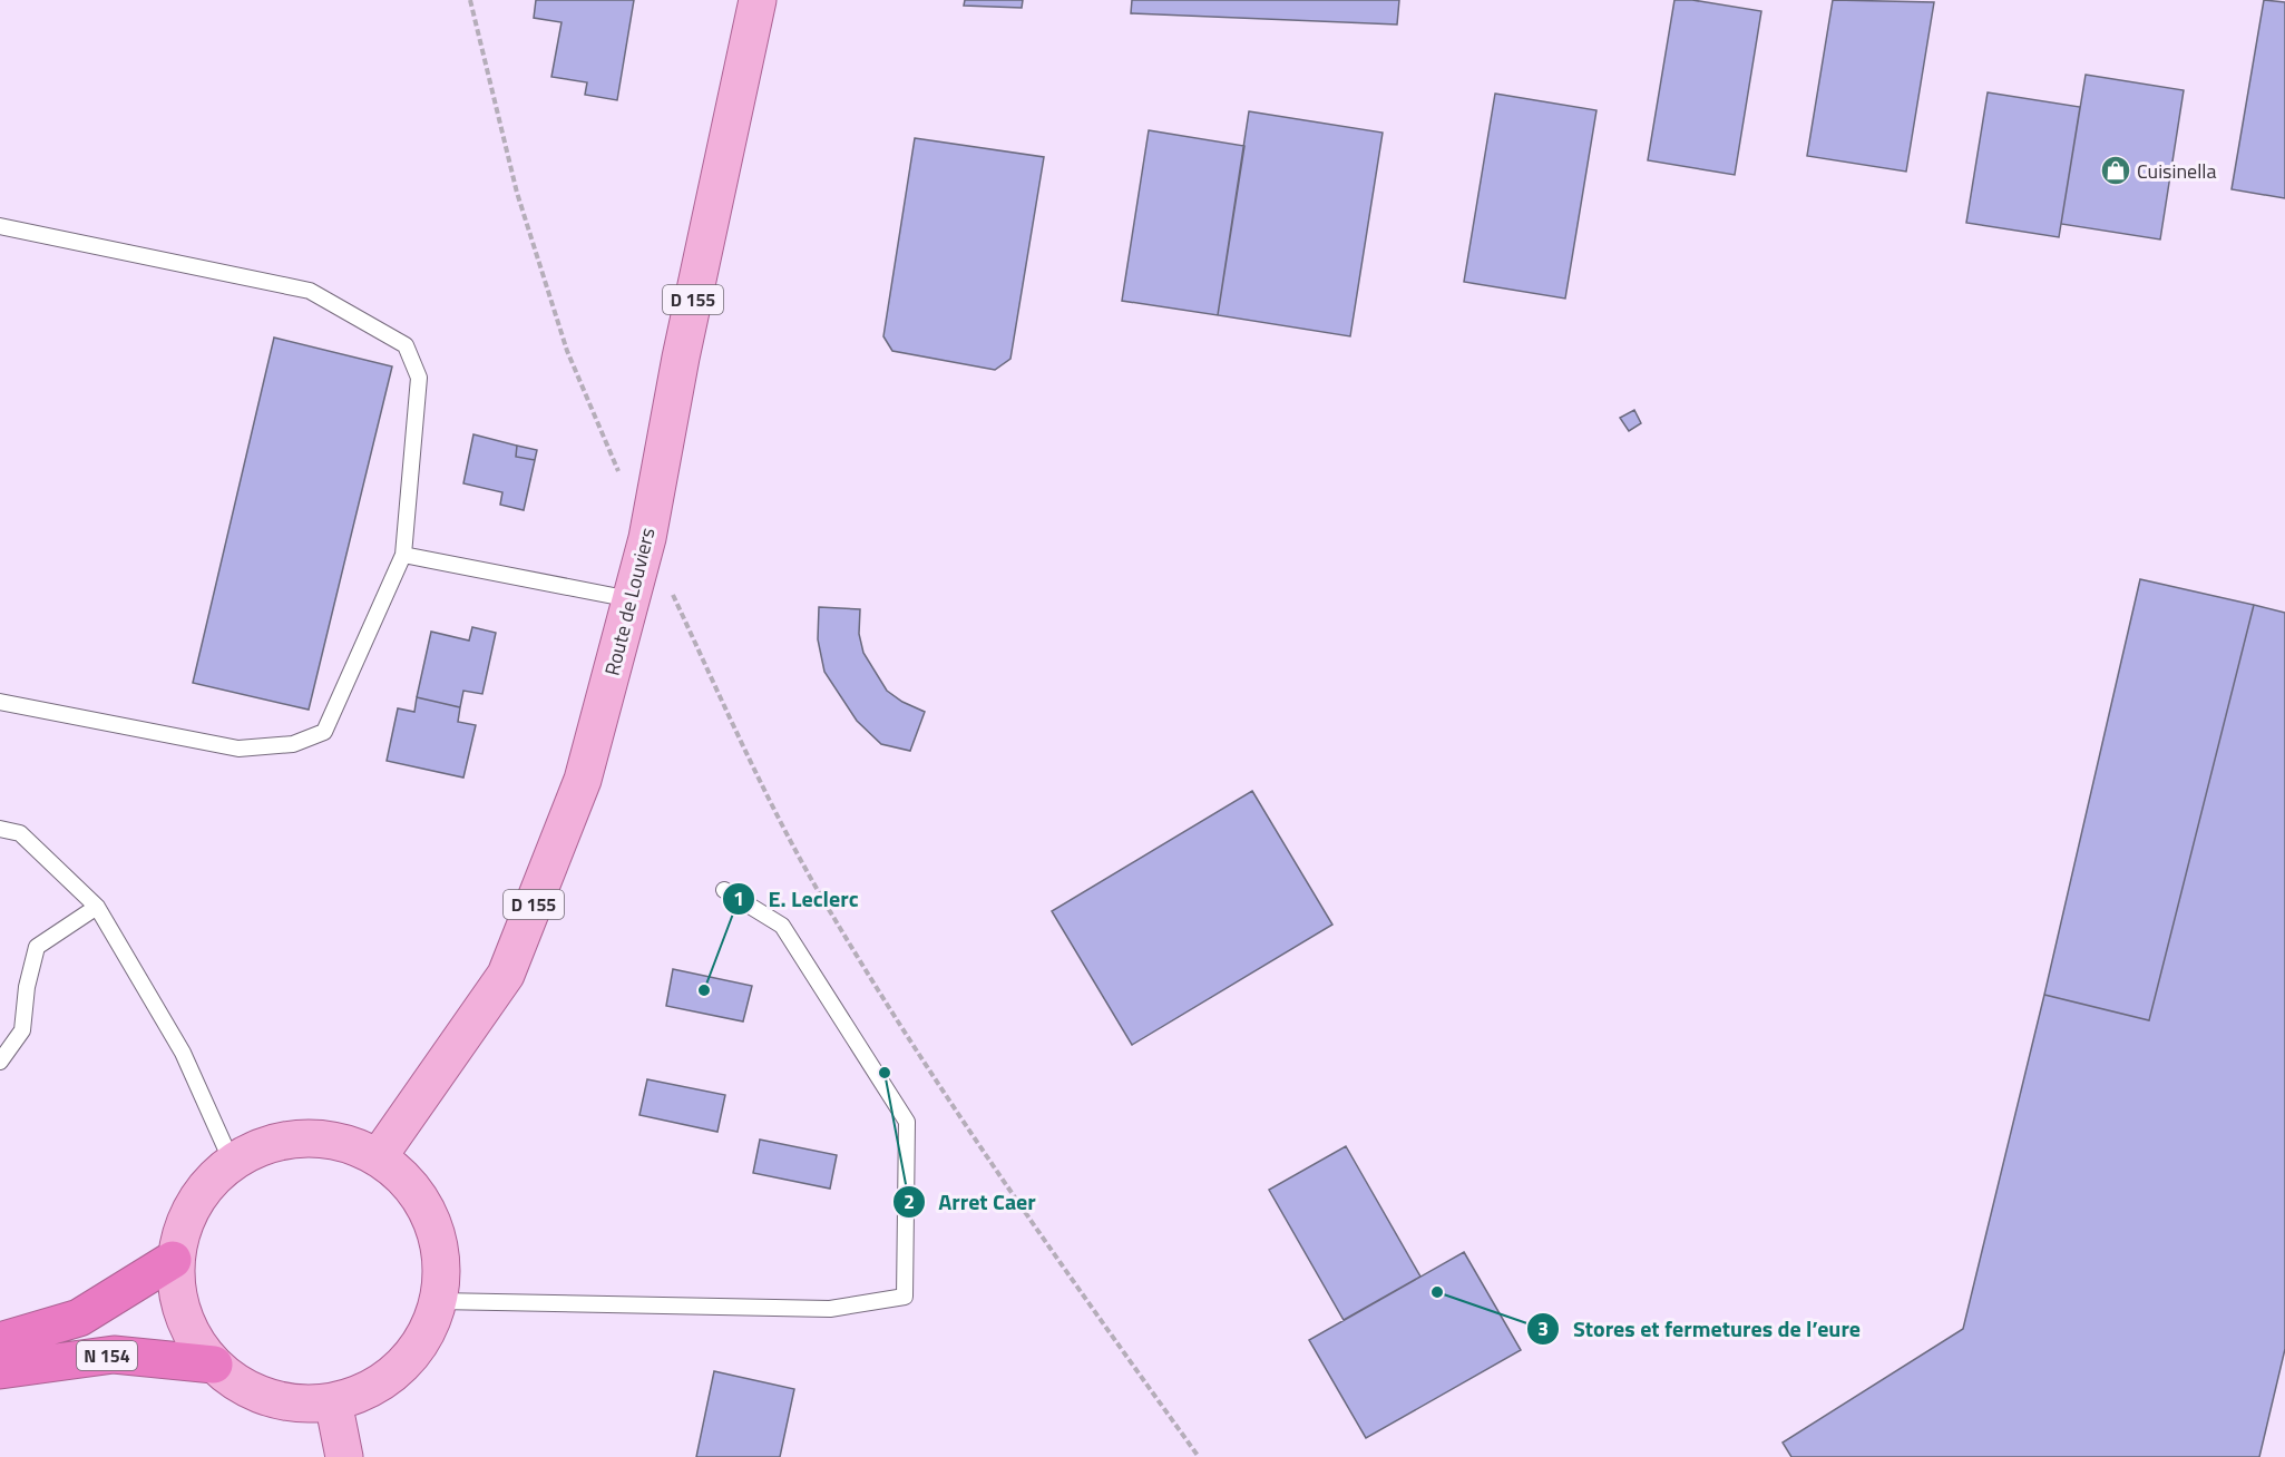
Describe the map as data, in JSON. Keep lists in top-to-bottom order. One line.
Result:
{"streets":{"highway":["N 154"],"main road":["D 155","Route de Louviers"]},"places":{"shop":["Cuisinella"],"other":["E. Leclerc","Arret Caer","Stores et fermetures de l’eure"]}}
